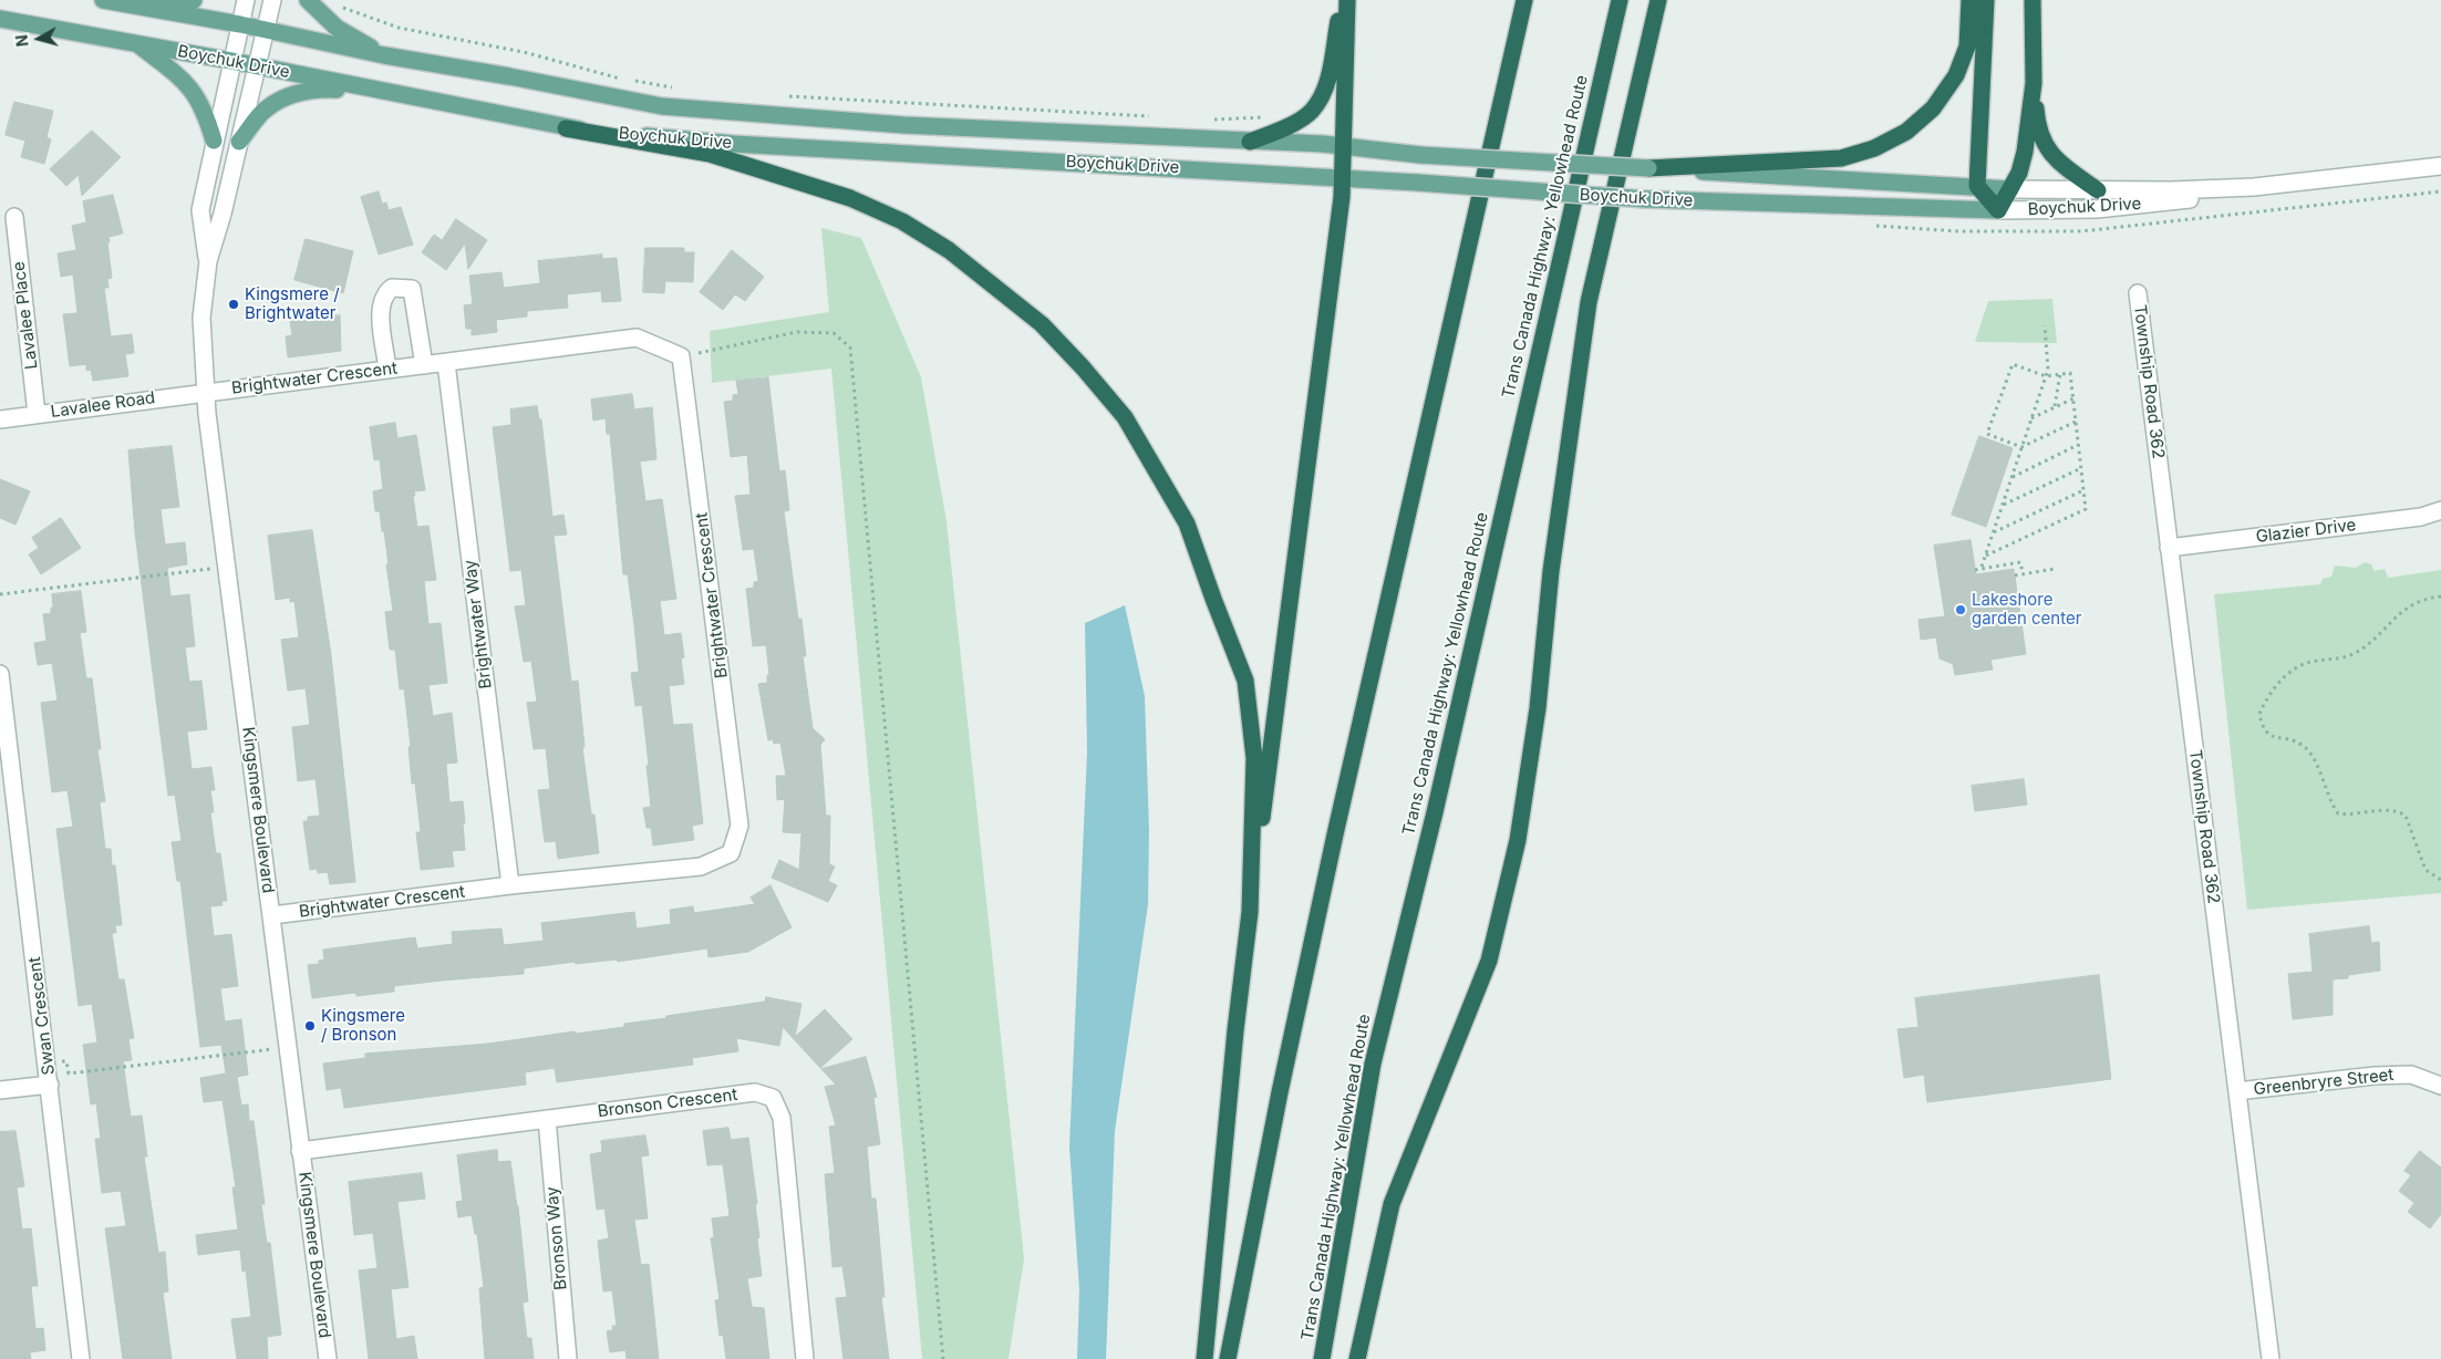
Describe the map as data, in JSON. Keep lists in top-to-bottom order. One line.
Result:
{"streets":{"highway":["Trans Canada Highway: Yellowhead Route"],"main road":["Boychuk Drive"],"street":["Lavalee Place","Brightwater Crescent","Township Road 362","Lavalee Road","Glazier Drive","Brightwater Way","Kingsmere Boulevard","Swan Crescent","Greenbryre Street","Bronson Crescent","Bronson Way"]},"crossings":[["Boychuk Drive","Kingsmere Boulevard"],["Lavalee Place","Lavalee Road"],["Brightwater Crescent","Lavalee Road"],["Brightwater Crescent","Brightwater Way"],["Brightwater Crescent","Kingsmere Boulevard"],["Township Road 362","Glazier Drive"],["Township Road 362","Greenbryre Street"],["Lavalee Road","Kingsmere Boulevard"],["Kingsmere Boulevard","Bronson Crescent"],["Bronson Crescent","Bronson Way"]],"places":["Kingsmere / Brightwater","Lakeshore garden center","Kingsmere / Bronson"],"north":"left"}
